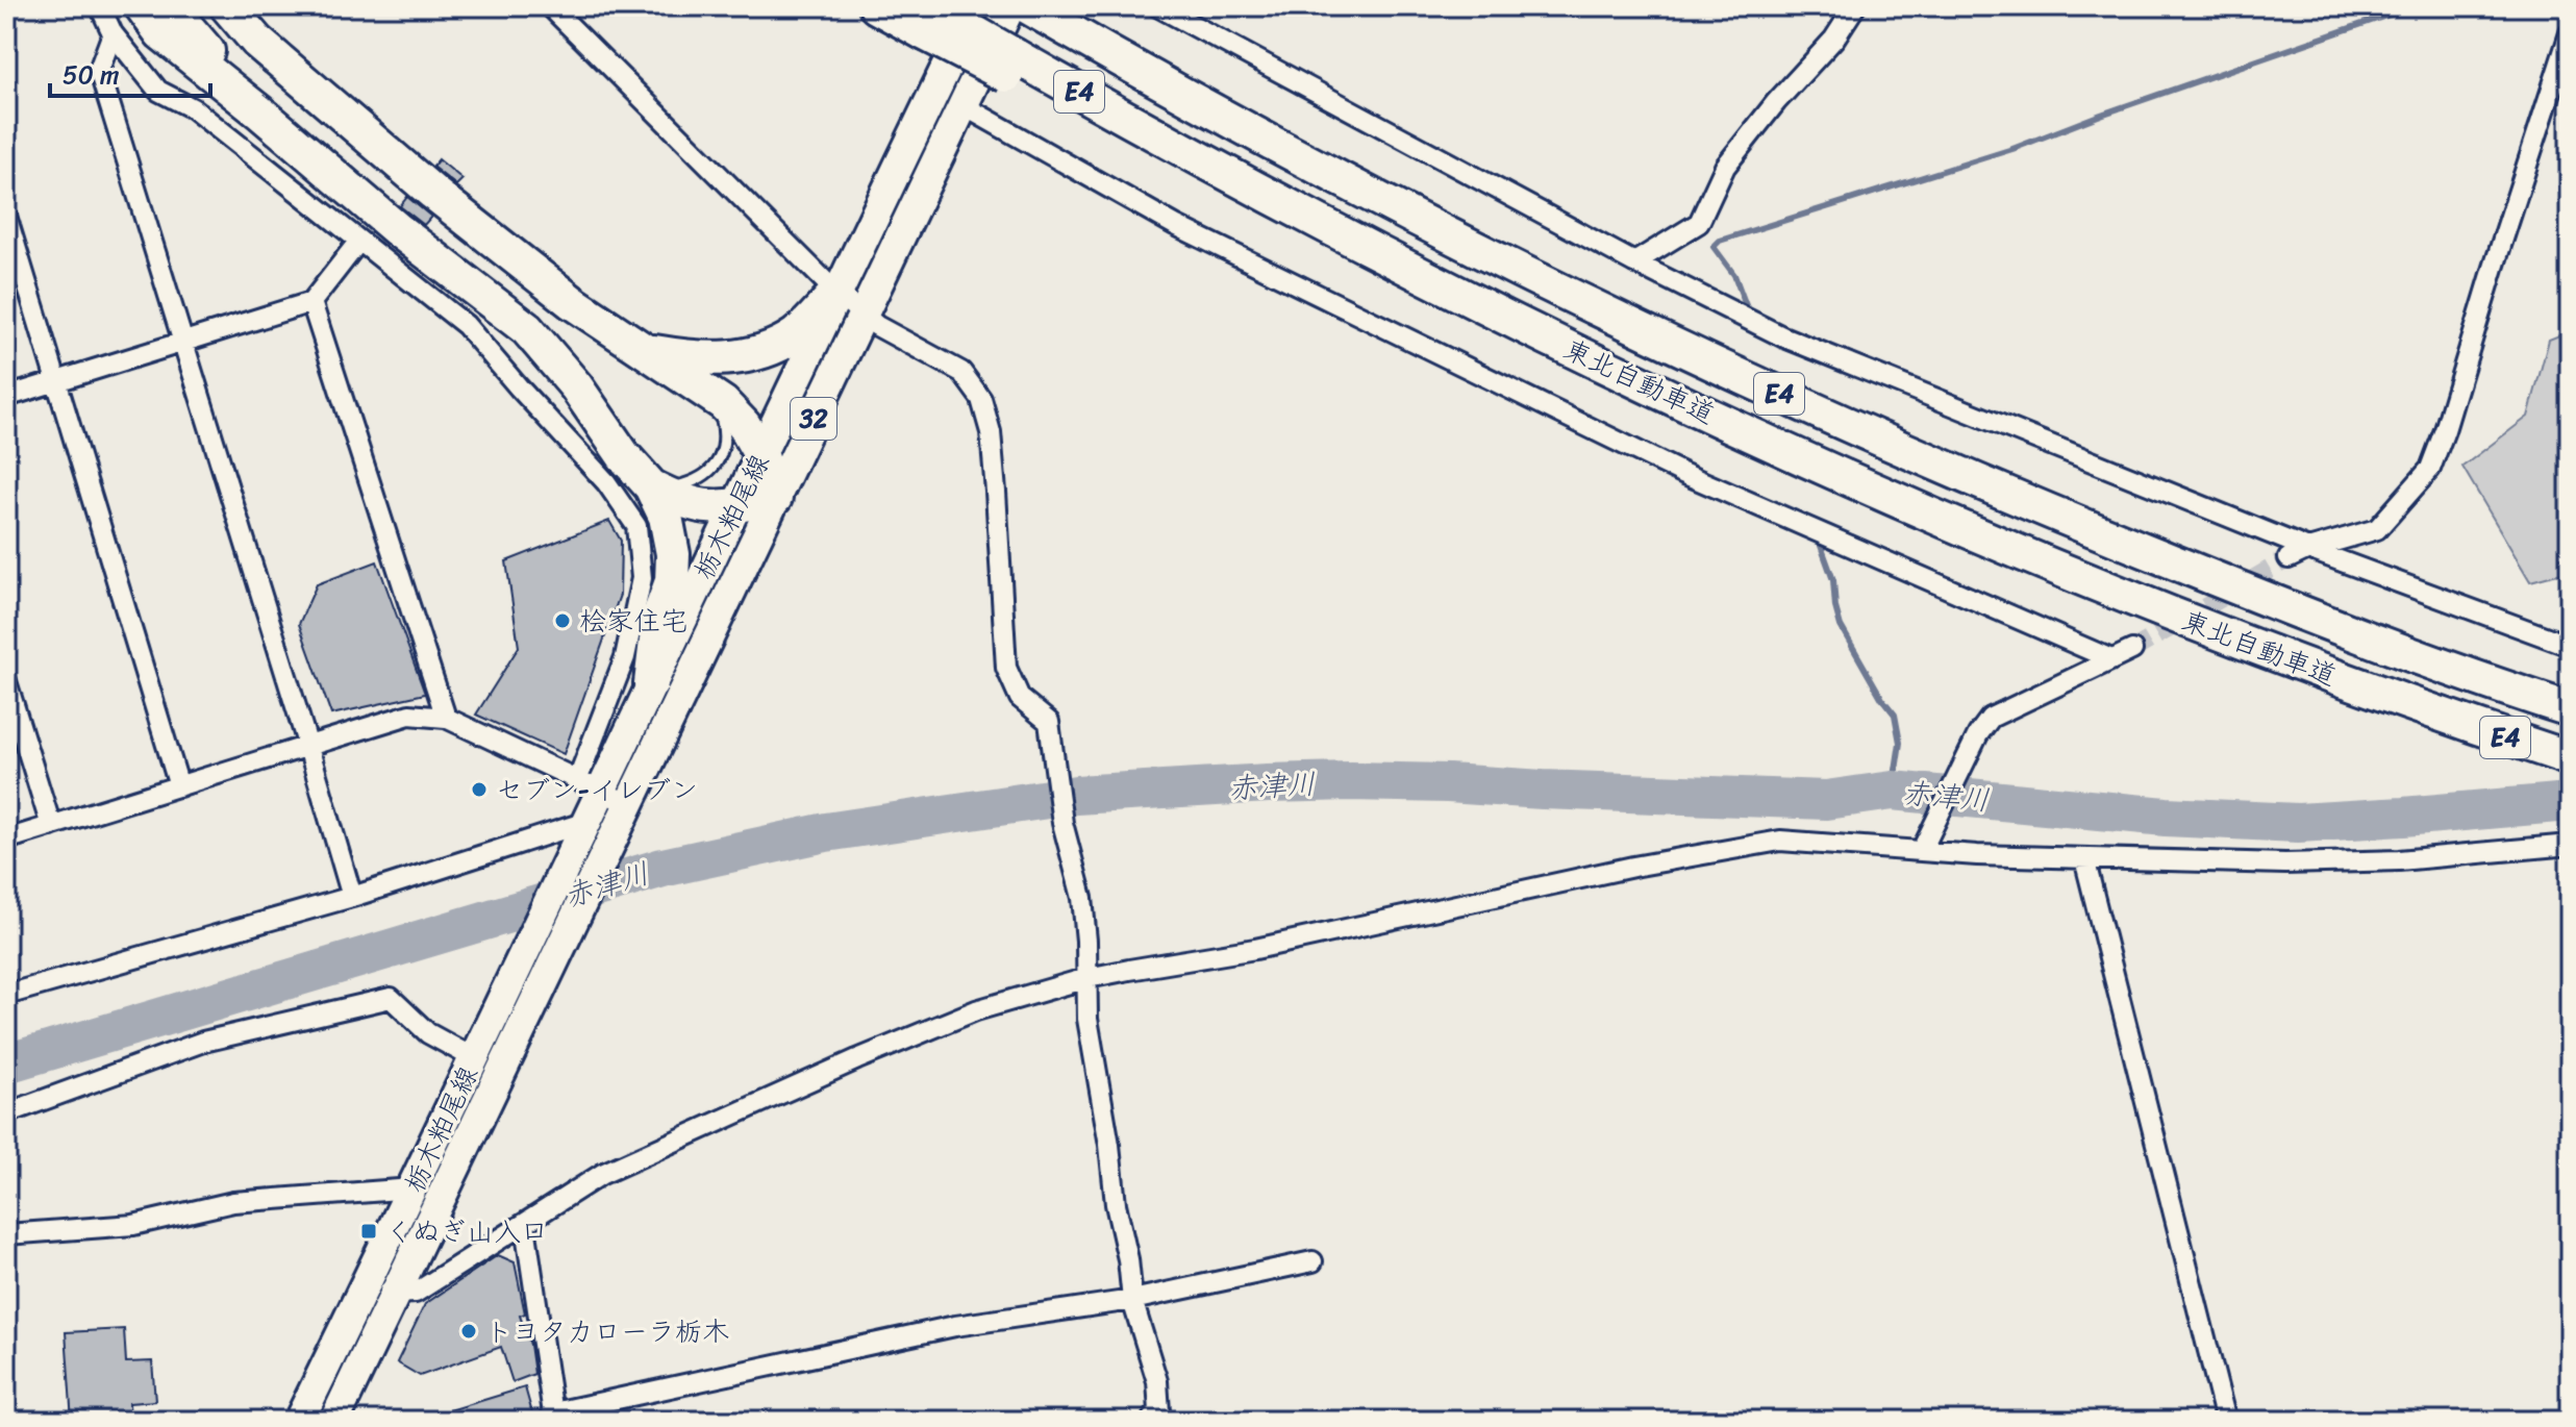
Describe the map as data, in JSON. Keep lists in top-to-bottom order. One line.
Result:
{"streets":{"highway":["E4","東北自動車道"],"main road":["32","栃木粕尾線"]},"water":["赤津川"],"places":{"other":["桧家住宅","セブン-イレブン","トヨタカローラ栃木"],"transit":["くぬぎ山入口"]},"scale_bar":"50 m"}
